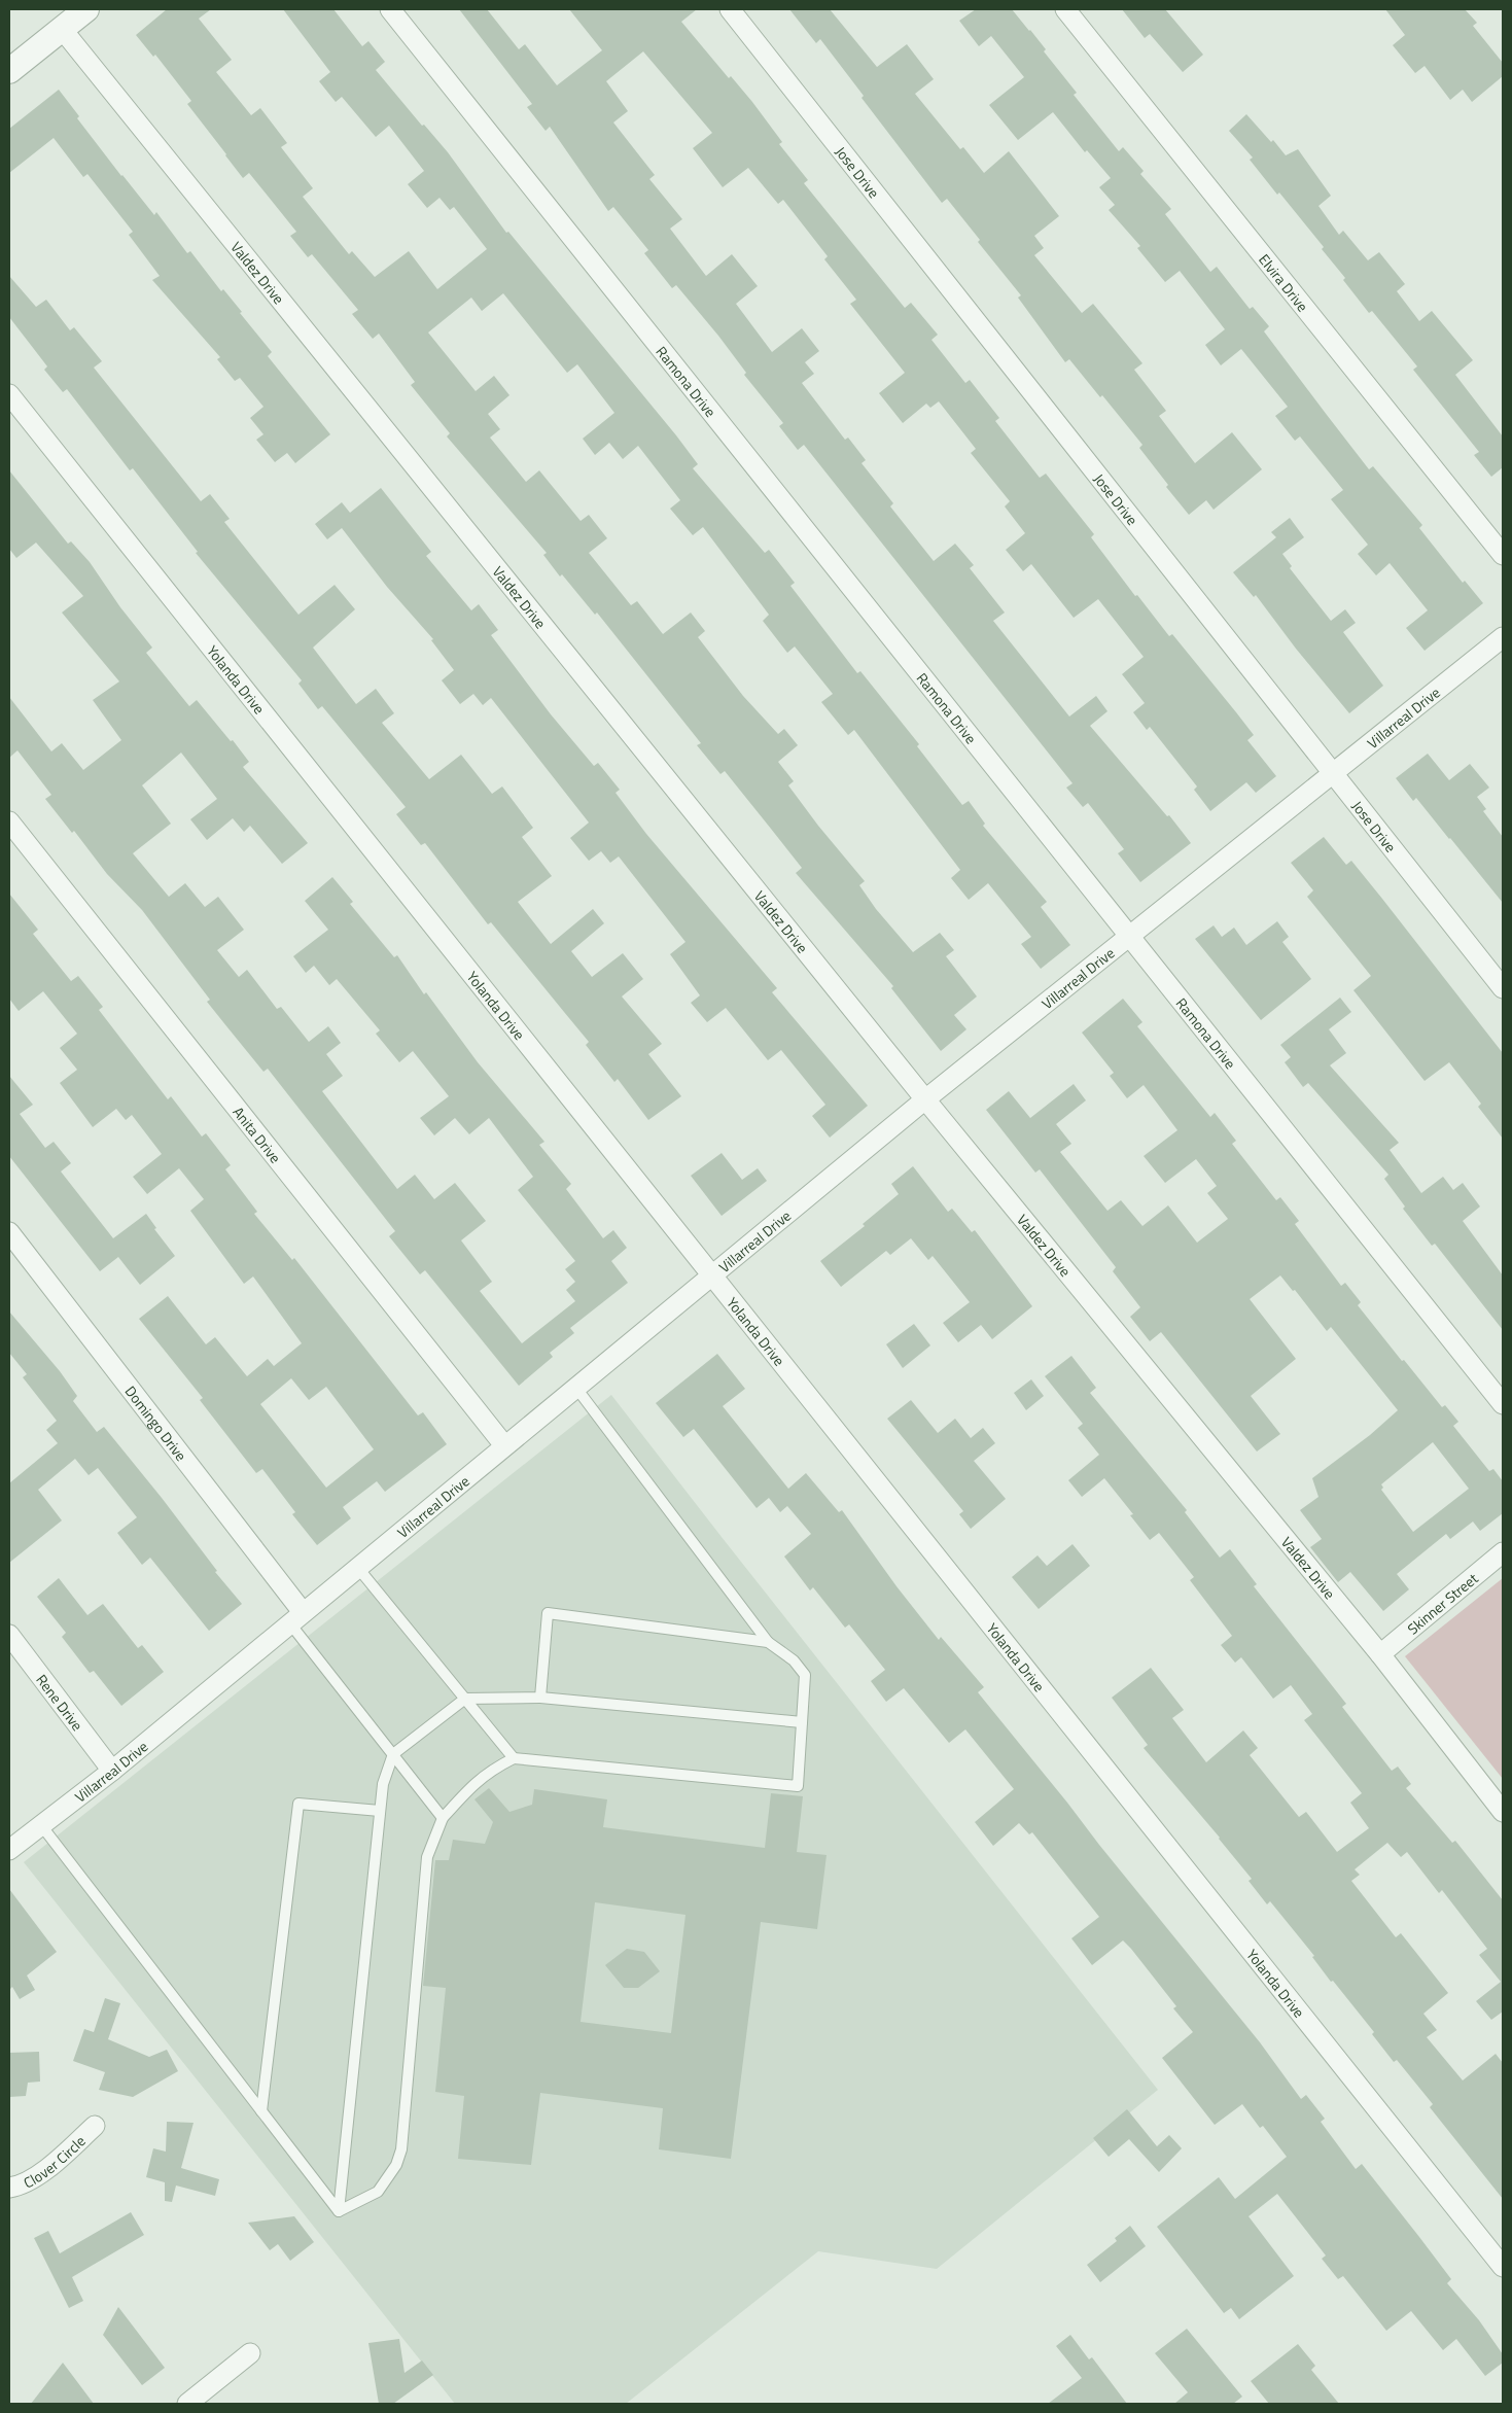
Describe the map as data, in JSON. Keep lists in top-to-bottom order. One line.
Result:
{"streets":{"street":["Jose Drive","Valdez Drive","Elvira Drive","Ramona Drive","Yolanda Drive","Villarreal Drive","Anita Drive","Domingo Drive","Skinner Street","Rene Drive","Clover Circle"]},"crossings":[["Jose Drive","Villarreal Drive"],["Valdez Drive","Villarreal Drive"],["Valdez Drive","Skinner Street"],["Ramona Drive","Villarreal Drive"],["Yolanda Drive","Villarreal Drive"],["Villarreal Drive","Anita Drive"],["Villarreal Drive","Domingo Drive"],["Villarreal Drive","Rene Drive"]]}
